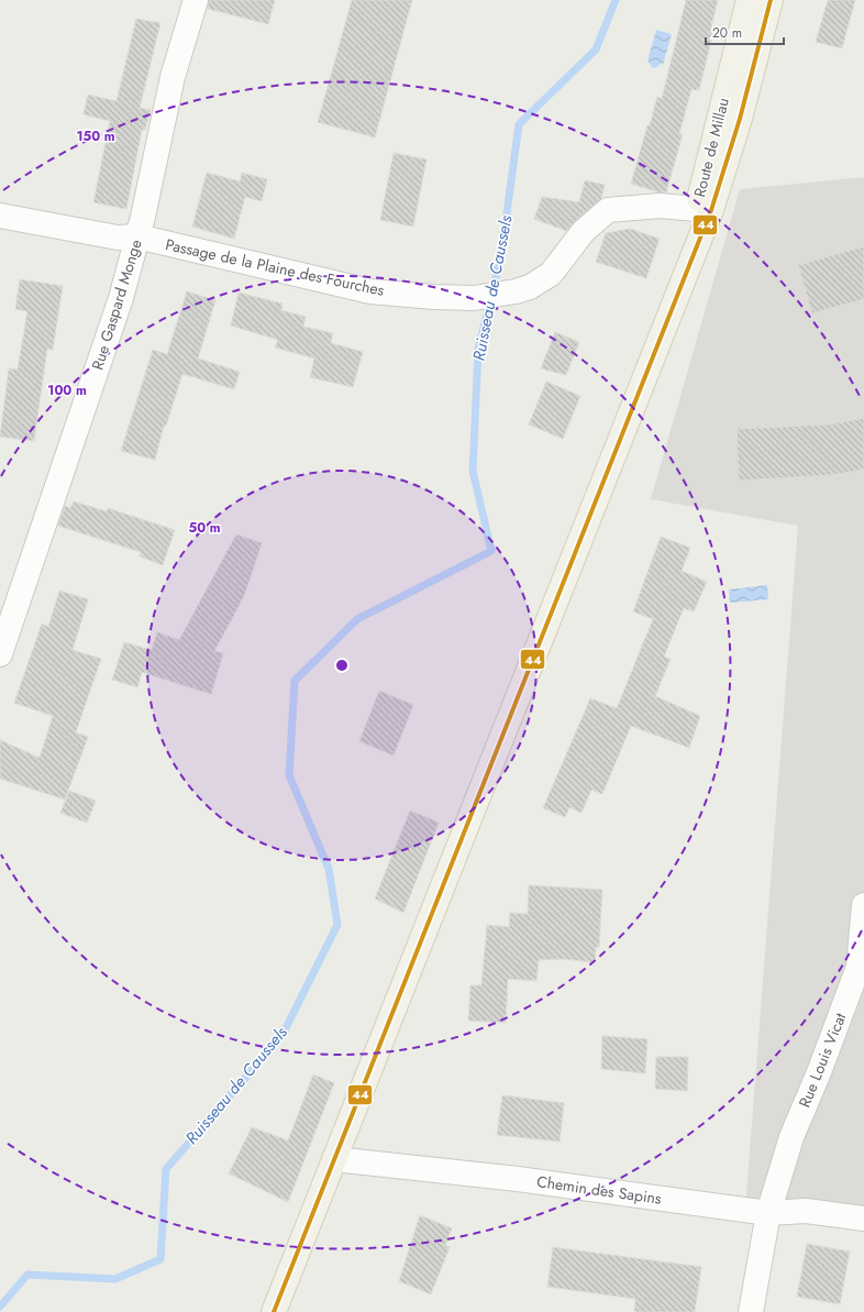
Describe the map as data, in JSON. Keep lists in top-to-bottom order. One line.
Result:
{"streets":{"main road":["Route de Millau"],"street":["Passage de la Plaine des Fourches","Rue Gaspard Monge","Rue Louis Vicat","Chemin des Sapins"]},"crossings":[["Route de Millau","Passage de la Plaine des Fourches"],["Route de Millau","Chemin des Sapins"],["Passage de la Plaine des Fourches","Rue Gaspard Monge"],["Rue Louis Vicat","Chemin des Sapins"]],"water":["Ruisseau de Caussels"],"lines":["transit line 44"],"scale_bar":"20 m","rings":["150 m","100 m","50 m"]}
